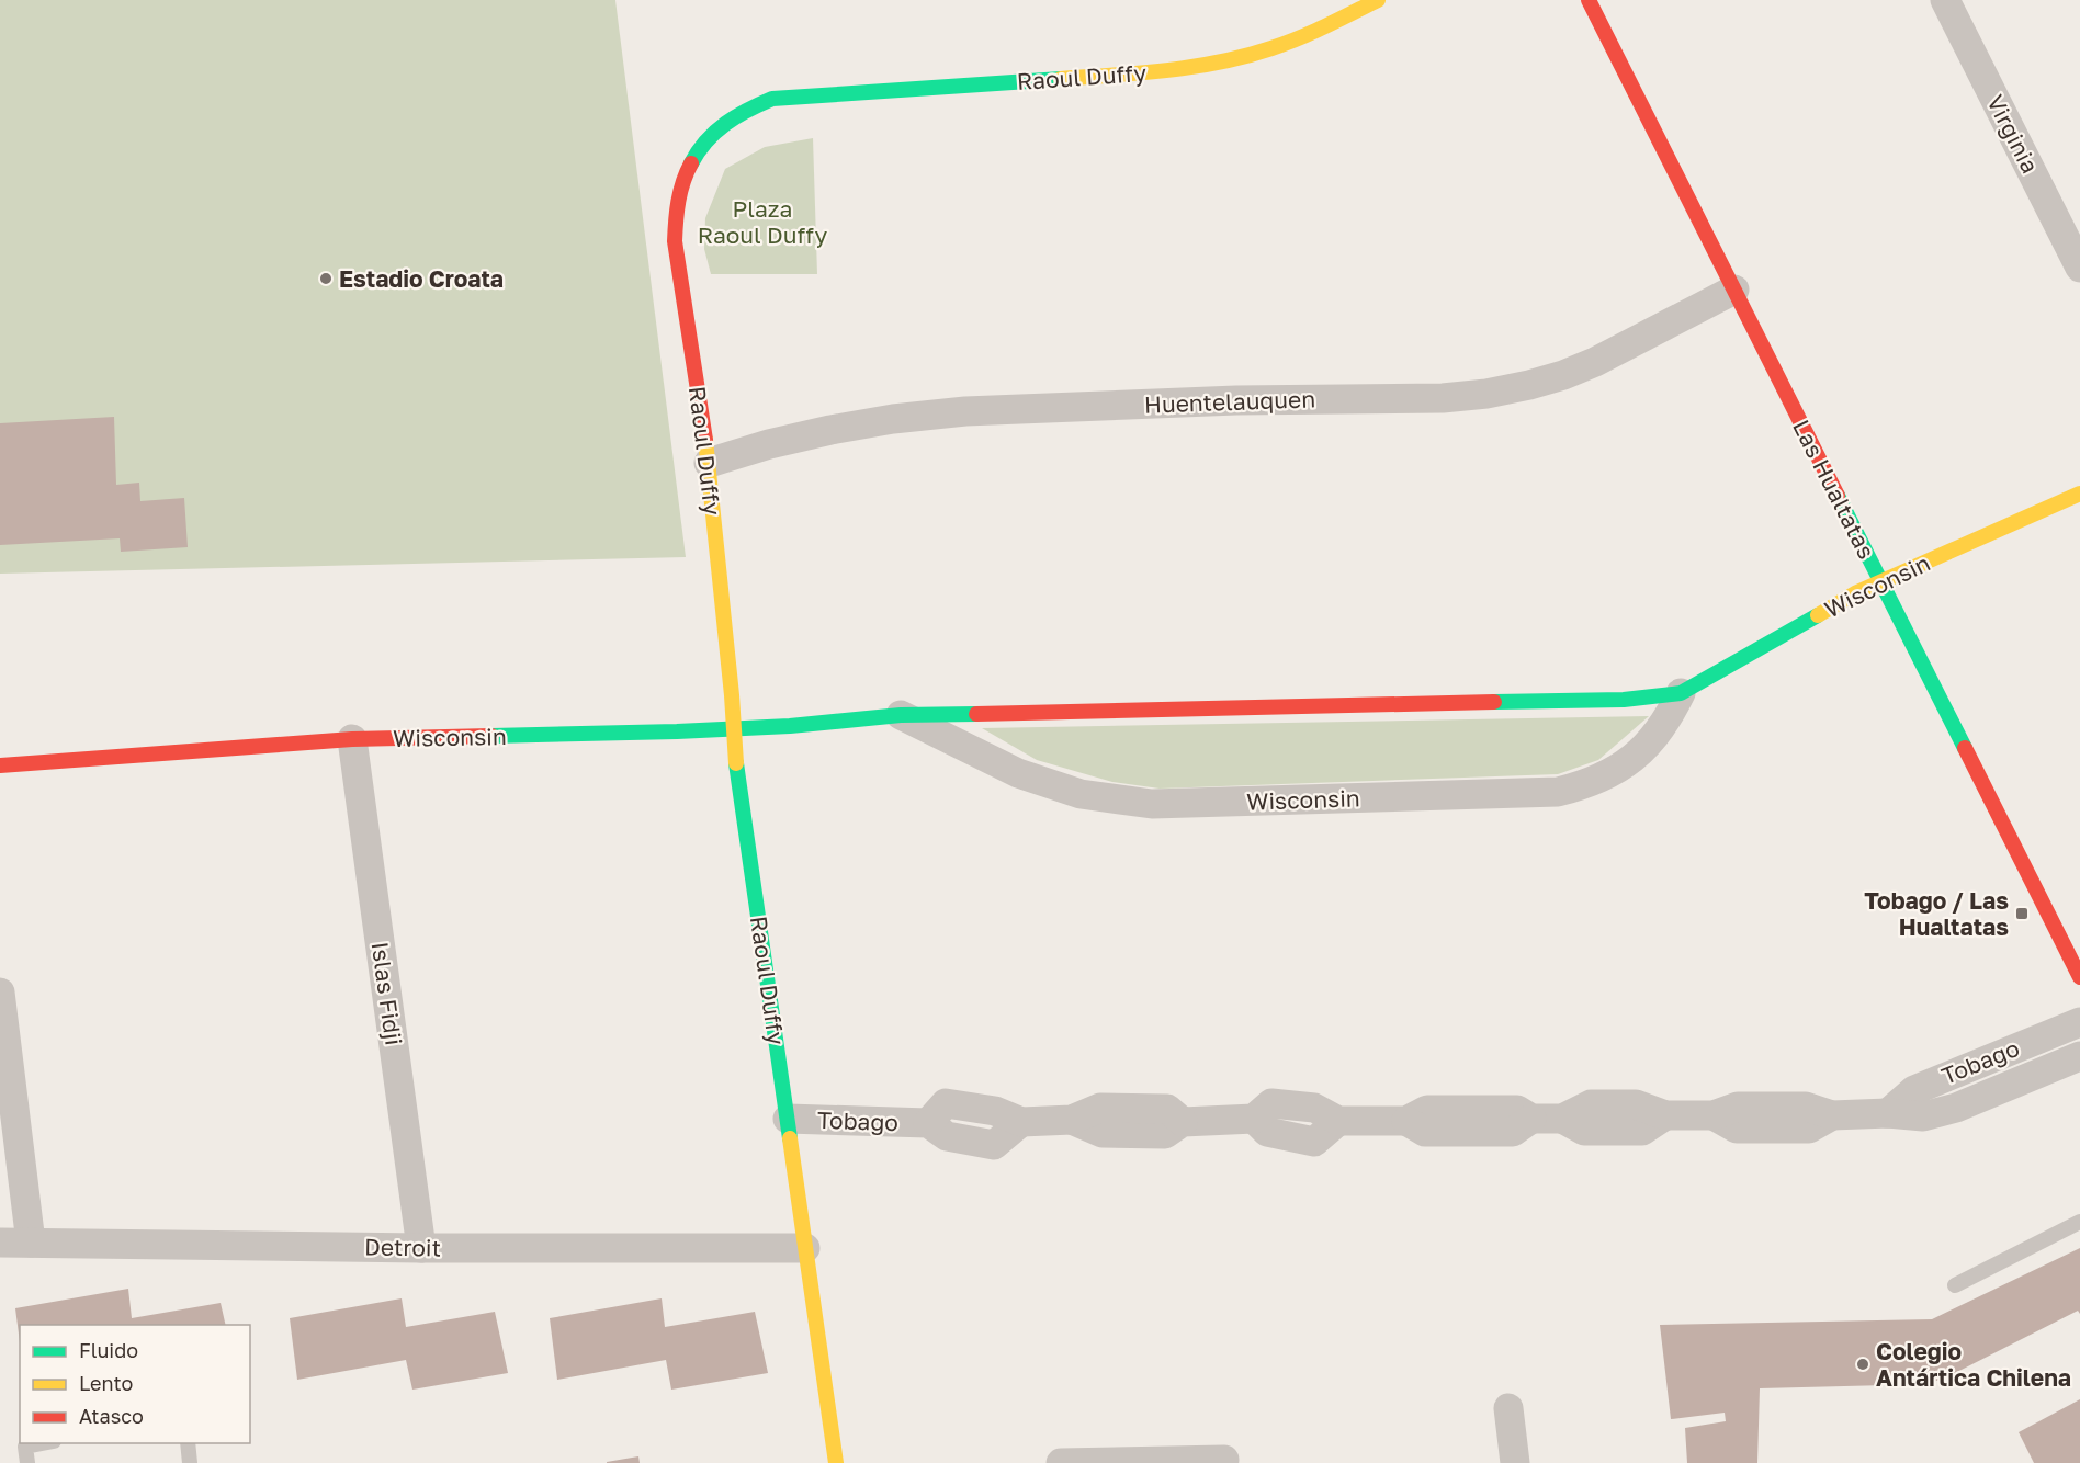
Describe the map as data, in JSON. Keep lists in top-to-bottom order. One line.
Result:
{"streets":{"street":["Raoul Duffy","Virginia","Huentelauquen","Las Hualtatas","Wisconsin","Islas Fidji","Tobago","Detroit"]},"crossings":[["Raoul Duffy","Huentelauquen"],["Raoul Duffy","Wisconsin"],["Raoul Duffy","Tobago"],["Raoul Duffy","Detroit"],["Huentelauquen","Las Hualtatas"],["Las Hualtatas","Wisconsin"],["Wisconsin","Islas Fidji"],["Islas Fidji","Detroit"]],"parks":["Plaza Raoul Duffy"],"places":{"other":["Estadio Croata","Colegio Antártica Chilena"],"transit":["Tobago / Las Hualtatas"]},"legend":["Fluido","Lento","Atasco"]}
